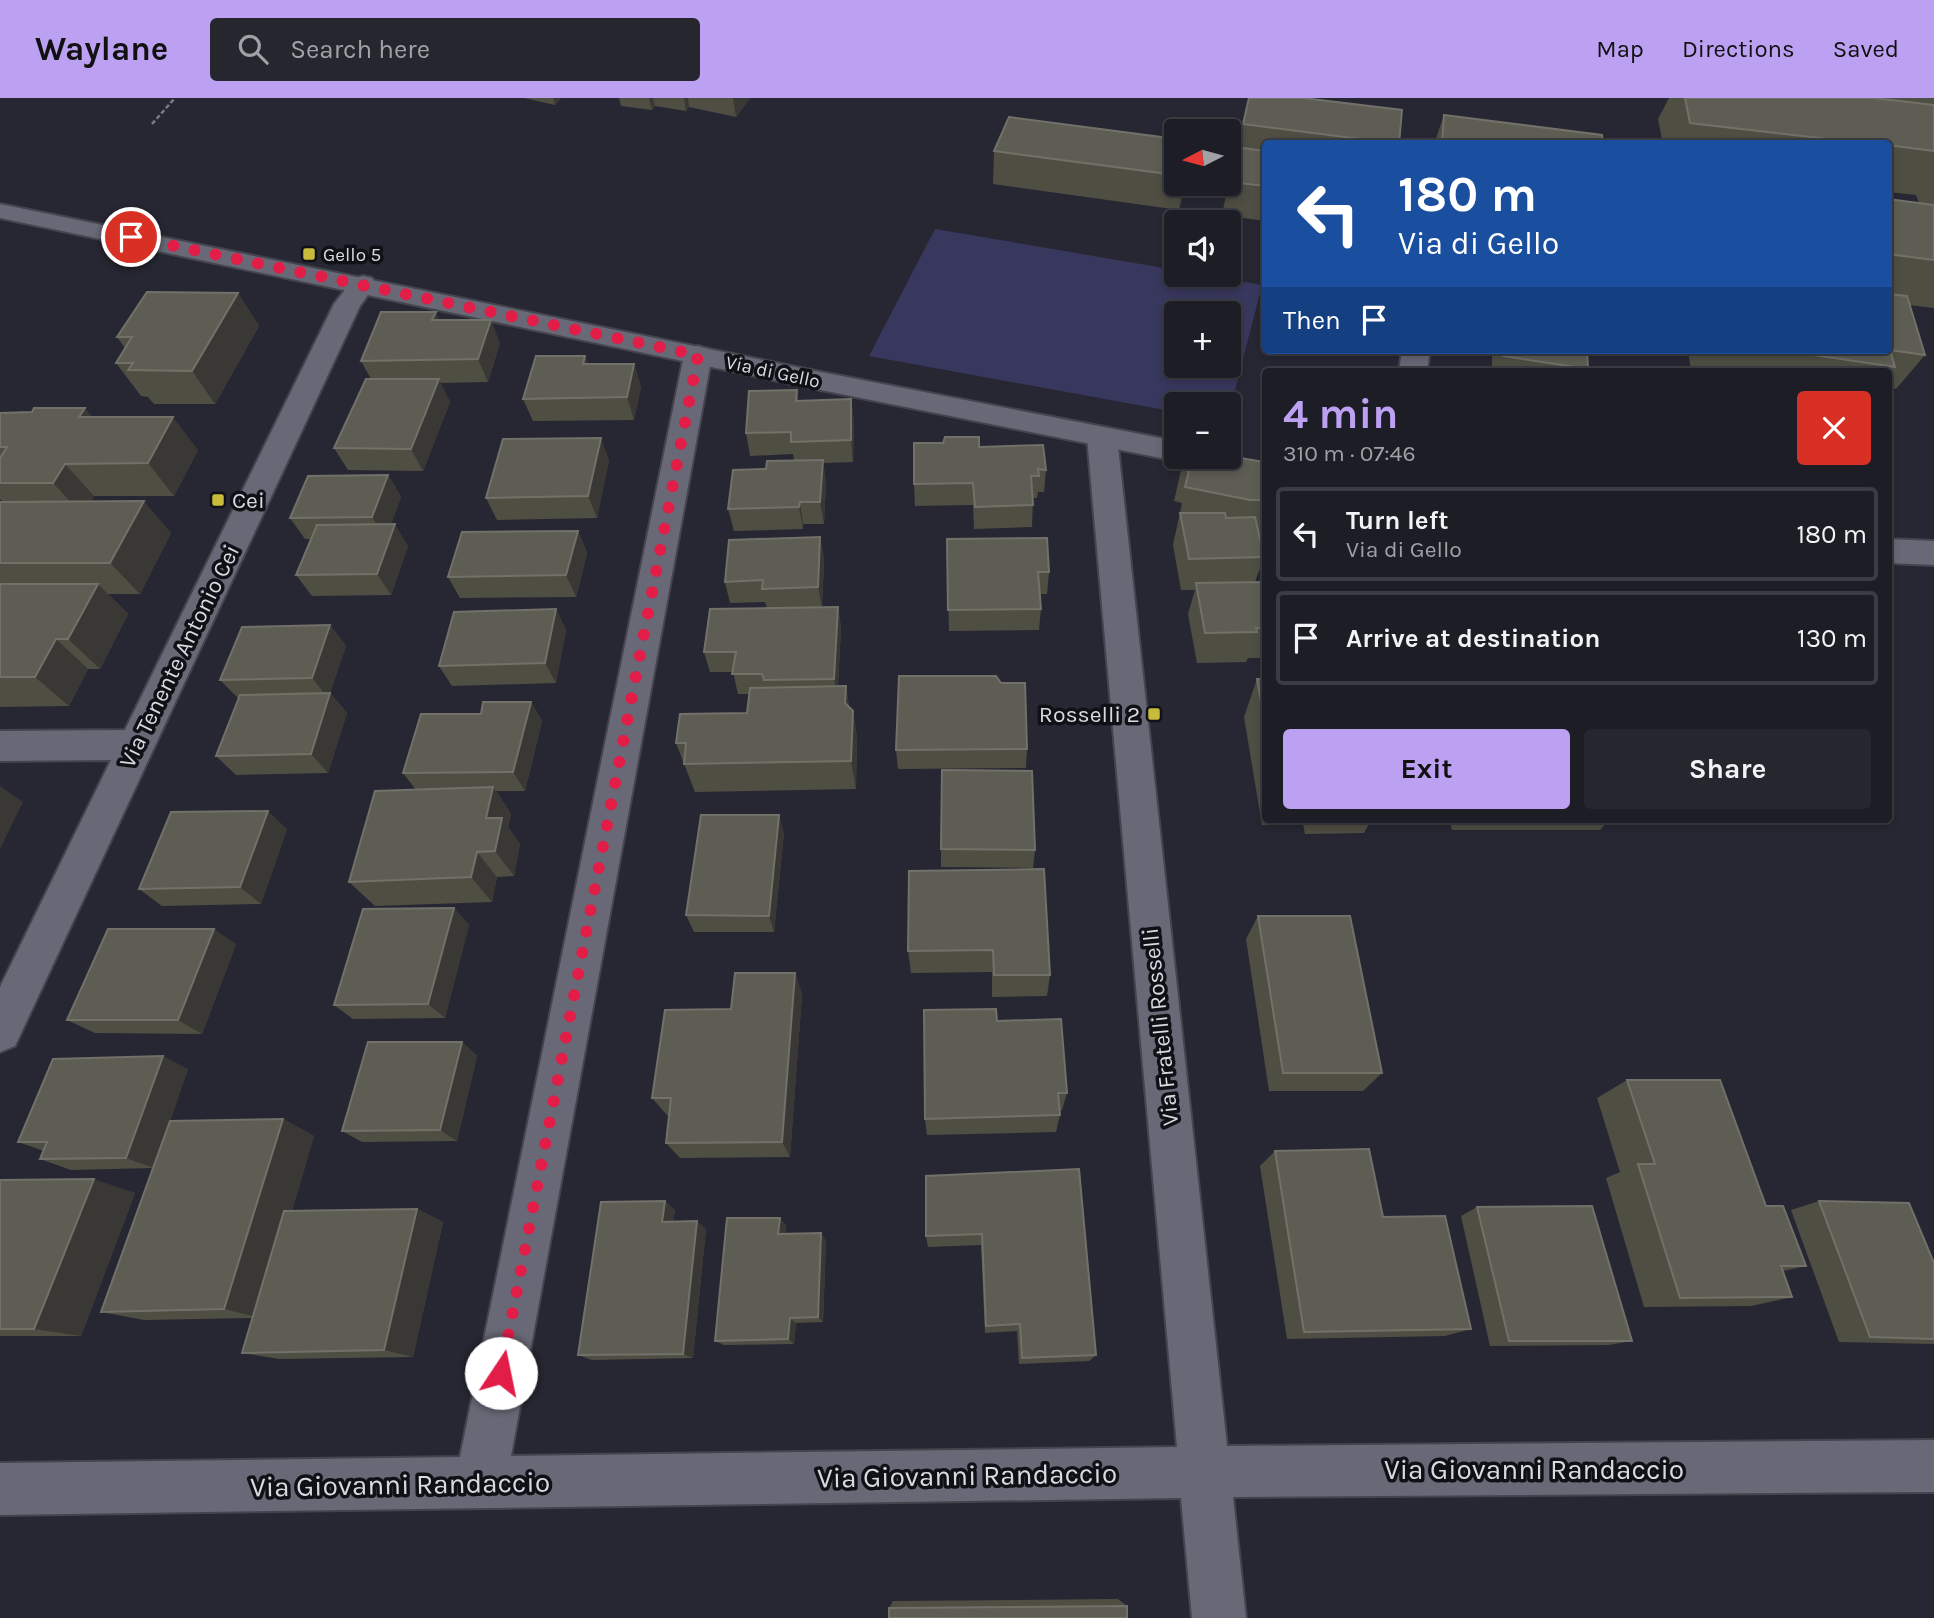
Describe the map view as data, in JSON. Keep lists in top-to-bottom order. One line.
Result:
{"streets":{"street":["Via di Gello","Via Tenente Antonio Cei","Via Fratelli Rosselli","Via Giovanni Randaccio"]},"crossings":[["Via di Gello","Via Tenente Antonio Cei"],["Via di Gello","Via Fratelli Rosselli"],["Via Fratelli Rosselli","Via Giovanni Randaccio"]],"places":{"transit":["Gello 5","Cei","Rosselli 2"]},"north":"left","page":{"header":"Waylane","search":"Search here","nav":["Map","Directions","Saved"],"map_buttons":["+","−"],"turn":["180 m","Via di Gello"],"then":"Then","heading":["4 min","310 m · 07:46"],"list":[{"name":"Turn left","note":"Via di Gello","value":"180 m"},{"name":"Arrive at destination","value":"130 m"}],"buttons":["Exit","Share"]}}
